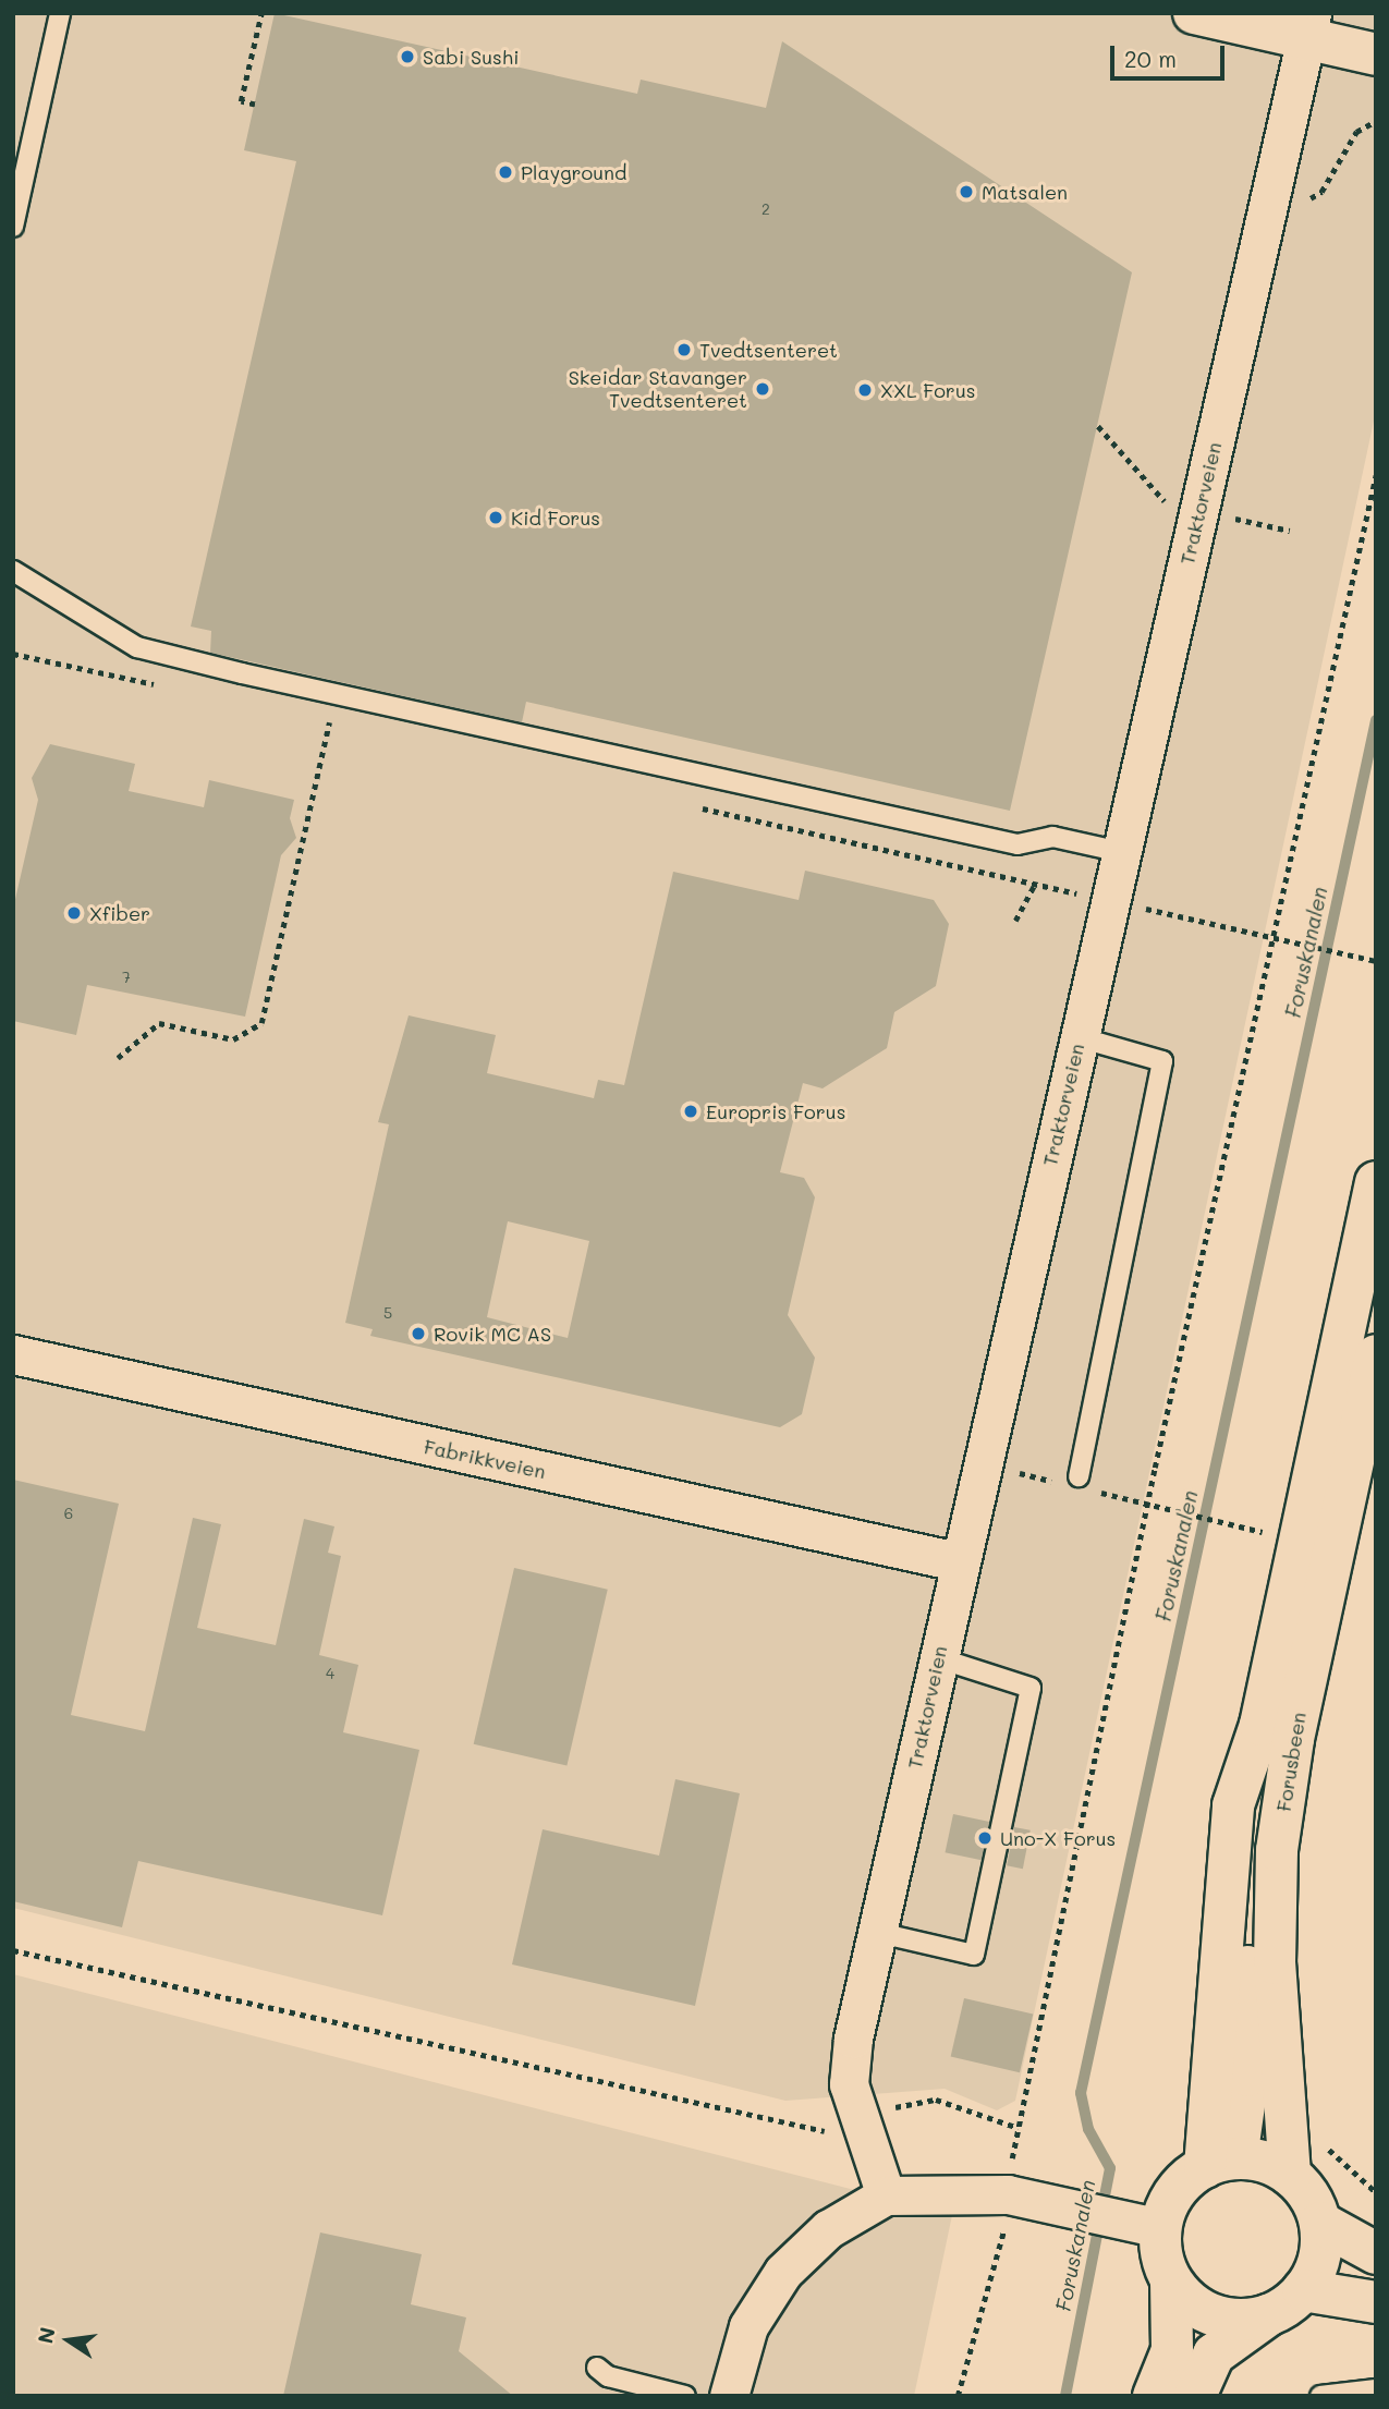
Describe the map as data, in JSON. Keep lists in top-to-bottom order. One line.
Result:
{"streets":{"main road":["Forusbeen"],"street":["Traktorveien","Fabrikkveien"]},"crossings":[["Traktorveien","Fabrikkveien"]],"water":["Foruskanalen"],"places":["Sabi Sushi","Playground","Matsalen","Tvedtsenteret","Skeidar Stavanger Tvedtsenteret","XXL Forus","Kid Forus","Xfiber","Europris Forus","Rovik MC AS","Uno-X Forus"],"house_numbers":["2","7","5","6","4"],"scale_bar":"20 m","north":"left"}
